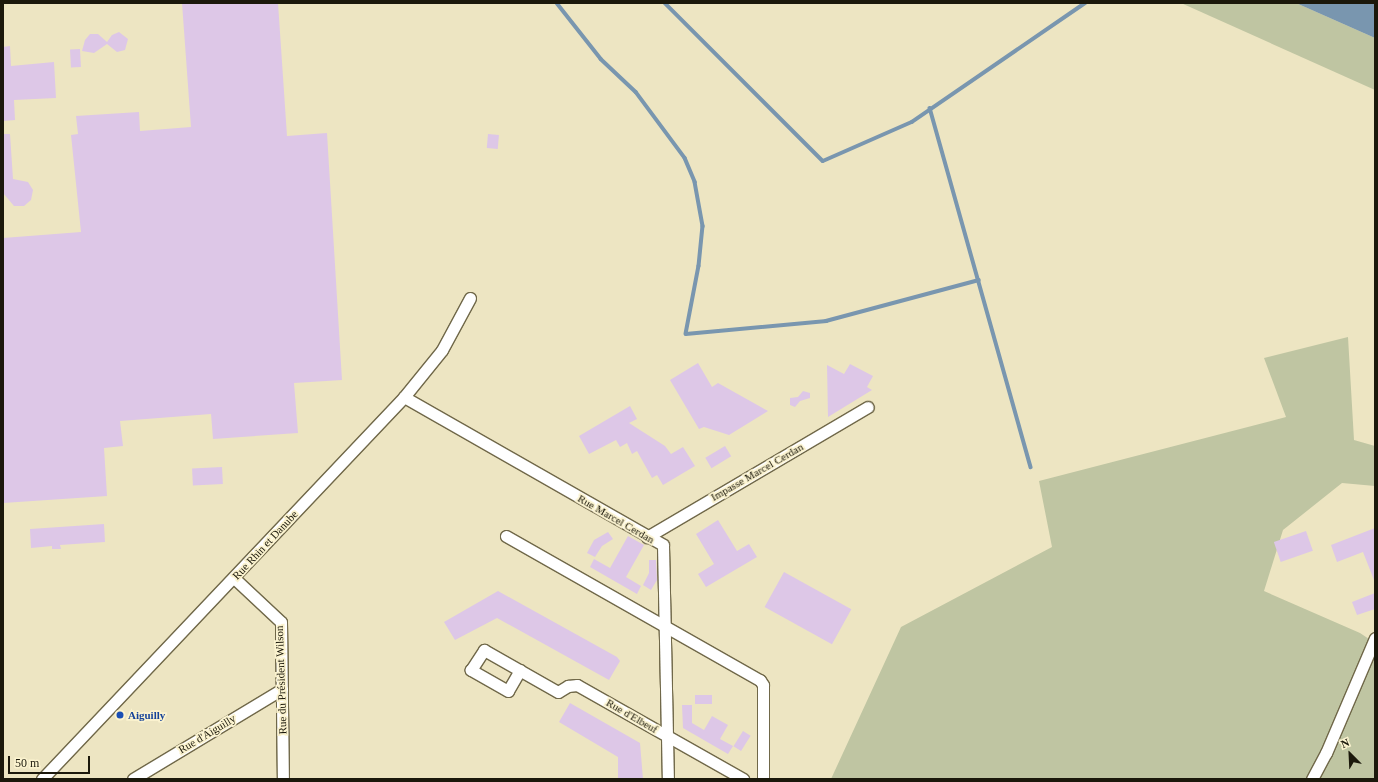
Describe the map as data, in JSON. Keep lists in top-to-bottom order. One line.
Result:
{"streets":{"street":["Impasse Marcel Cerdan","Rue Marcel Cerdan","Rue Rhin et Danube","Rue du Président Wilson","Rue d'Elbeuf","Rue d'Aiguilly"]},"crossings":[["Impasse Marcel Cerdan","Rue Marcel Cerdan"],["Rue Marcel Cerdan","Rue Rhin et Danube"],["Rue Marcel Cerdan","Rue d'Elbeuf"],["Rue Rhin et Danube","Rue du Président Wilson"],["Rue du Président Wilson","Rue d'Aiguilly"]],"places":["Aiguilly"],"scale_bar":"50 m","north":"top left"}
